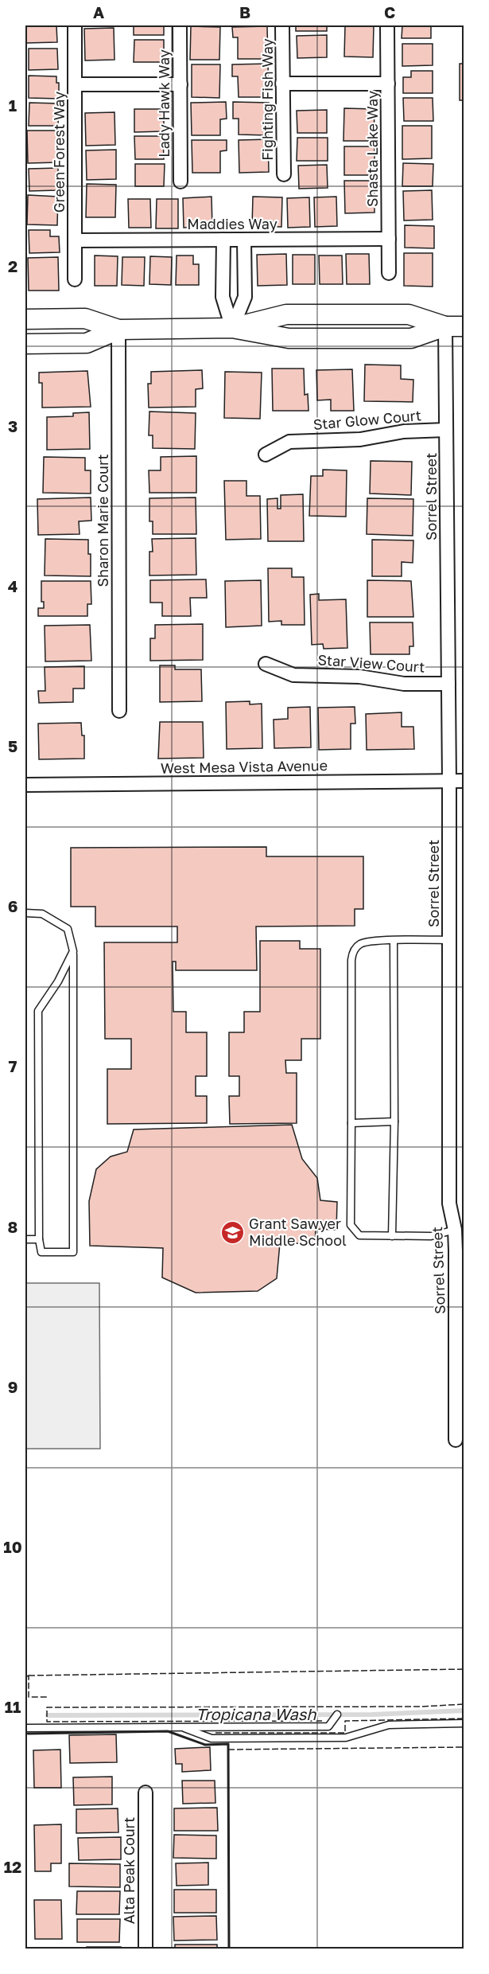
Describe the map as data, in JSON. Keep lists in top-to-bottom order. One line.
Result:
{"streets":{"street":["Fighting Fish Way","Lady Hawk Way","Shasta Lake Way","Green Forest Way","Maddies Way","Star Glow Court","Sorrel Street","Sharon Marie Court","Star View Court","West Mesa Vista Avenue","Alta Peak Court"]},"crossings":[["Shasta Lake Way","Maddies Way"],["Green Forest Way","Maddies Way"],["Star Glow Court","Sorrel Street"],["Sorrel Street","Star View Court"],["Sorrel Street","West Mesa Vista Avenue"]],"water":["Tropicana Wash"],"places":{"school or university":["Grant Sawyer Middle School"]},"grid":{"columns":["A","B","C"],"rows":["1","2","3","4","5","6","7","8","9","10","11","12"]}}
